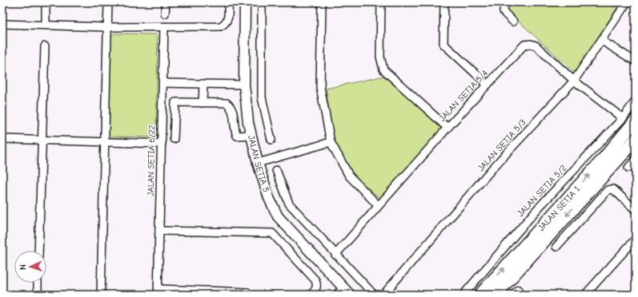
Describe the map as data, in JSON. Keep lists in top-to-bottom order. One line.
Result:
{"streets":{"main road":["JALAN SETIA 1"],"street":["JALAN SETIA 5/4","JALAN SETIA 5/3","JALAN SETIA 6/22","JALAN SETIA 5","JALAN SETIA 5/2"]},"crossings":[["JALAN SETIA 5/4","JALAN SETIA 5/3"],["JALAN SETIA 5/4","JALAN SETIA 5/2"]],"north":"left"}
